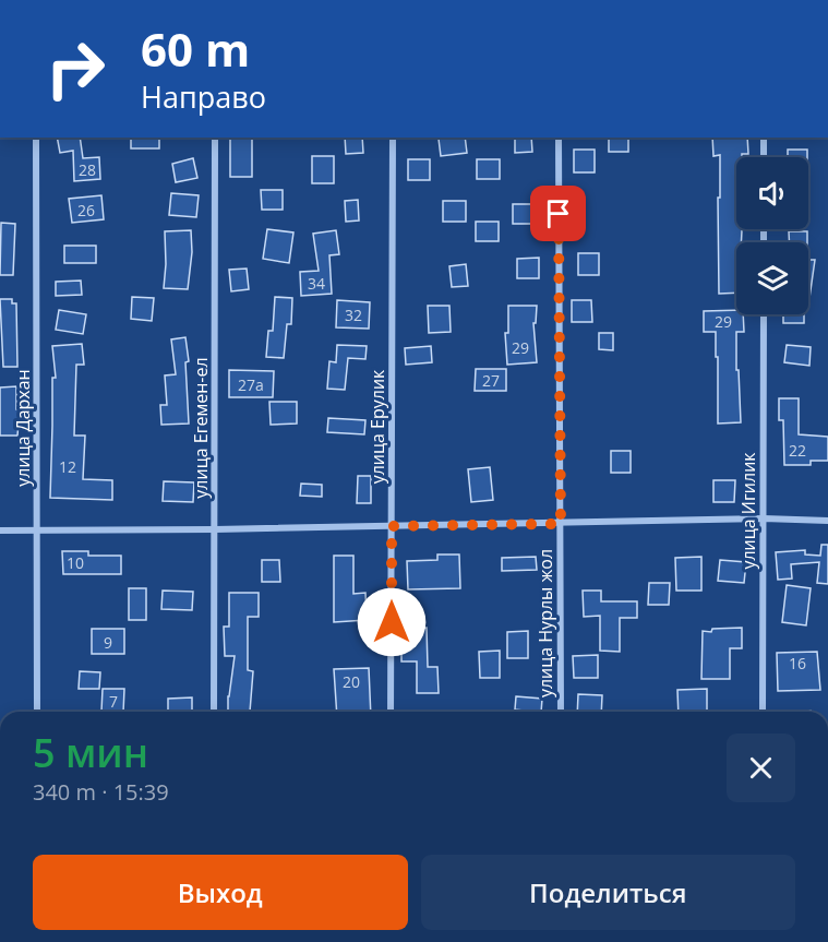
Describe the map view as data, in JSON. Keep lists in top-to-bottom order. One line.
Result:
{"streets":{"street":["улица Ерулик","улица Дархан","улица Егемен-ел","улица Игилик","улица Нурлы жол"]},"house_numbers":["28","26","34","32","29","29","27","27а","22","12","10","9","16","20","7"],"page":{"turn":["60 m","Направо"],"heading":["5 мин","340 m · 15:39"],"buttons":["Выход","Поделиться"]}}
